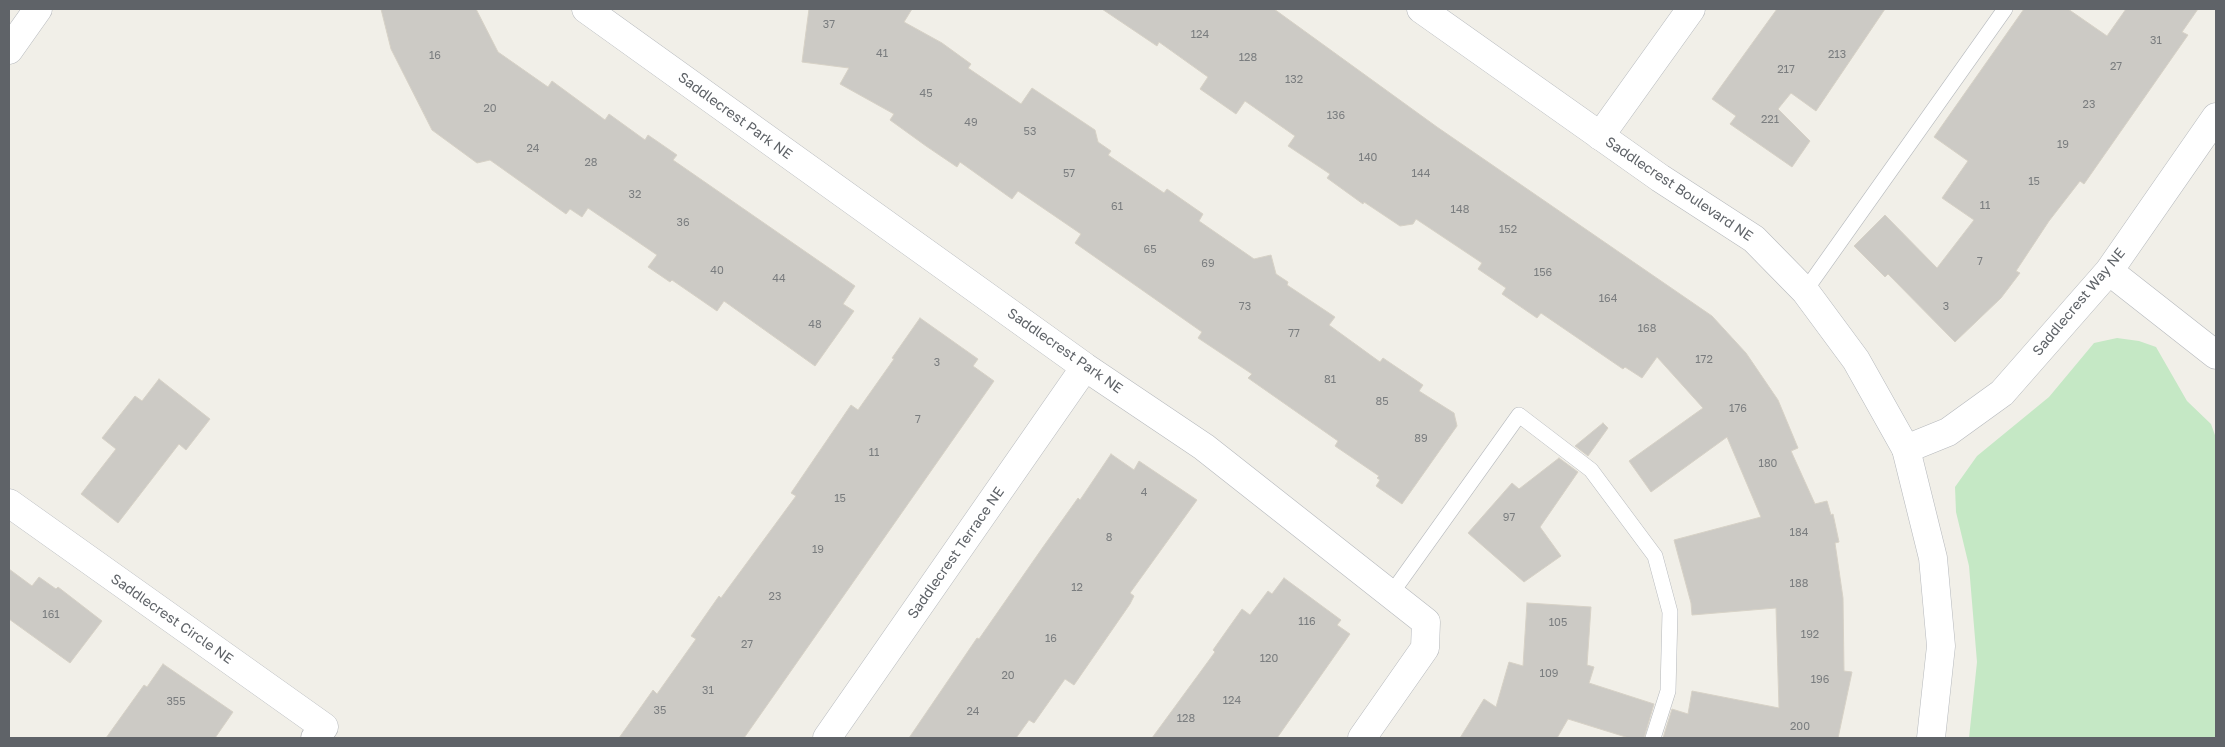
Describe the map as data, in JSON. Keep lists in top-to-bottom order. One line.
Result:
{"streets":{"street":["Saddlecrest Park NE","Saddlecrest Boulevard NE","Saddlecrest Way NE","Saddlecrest Terrace NE","Saddlecrest Circle NE"]},"crossings":[["Saddlecrest Park NE","Saddlecrest Terrace NE"],["Saddlecrest Boulevard NE","Saddlecrest Way NE"]],"house_numbers":["37","124","31","41","213","16","128","27","217","132","45","23","20","136","221","49","53","19","24","140","28","57","144","15","32","11","61","148","36","152","65","7","69","40","156","44","164","73","3","48","168","77","172","3","81","85","176","7","89","11","180","4","15","97","184","8","19","188","12","23","161","116","105","192","16","27","120","109","20","196","31","124","355","35","24","128","200"]}
